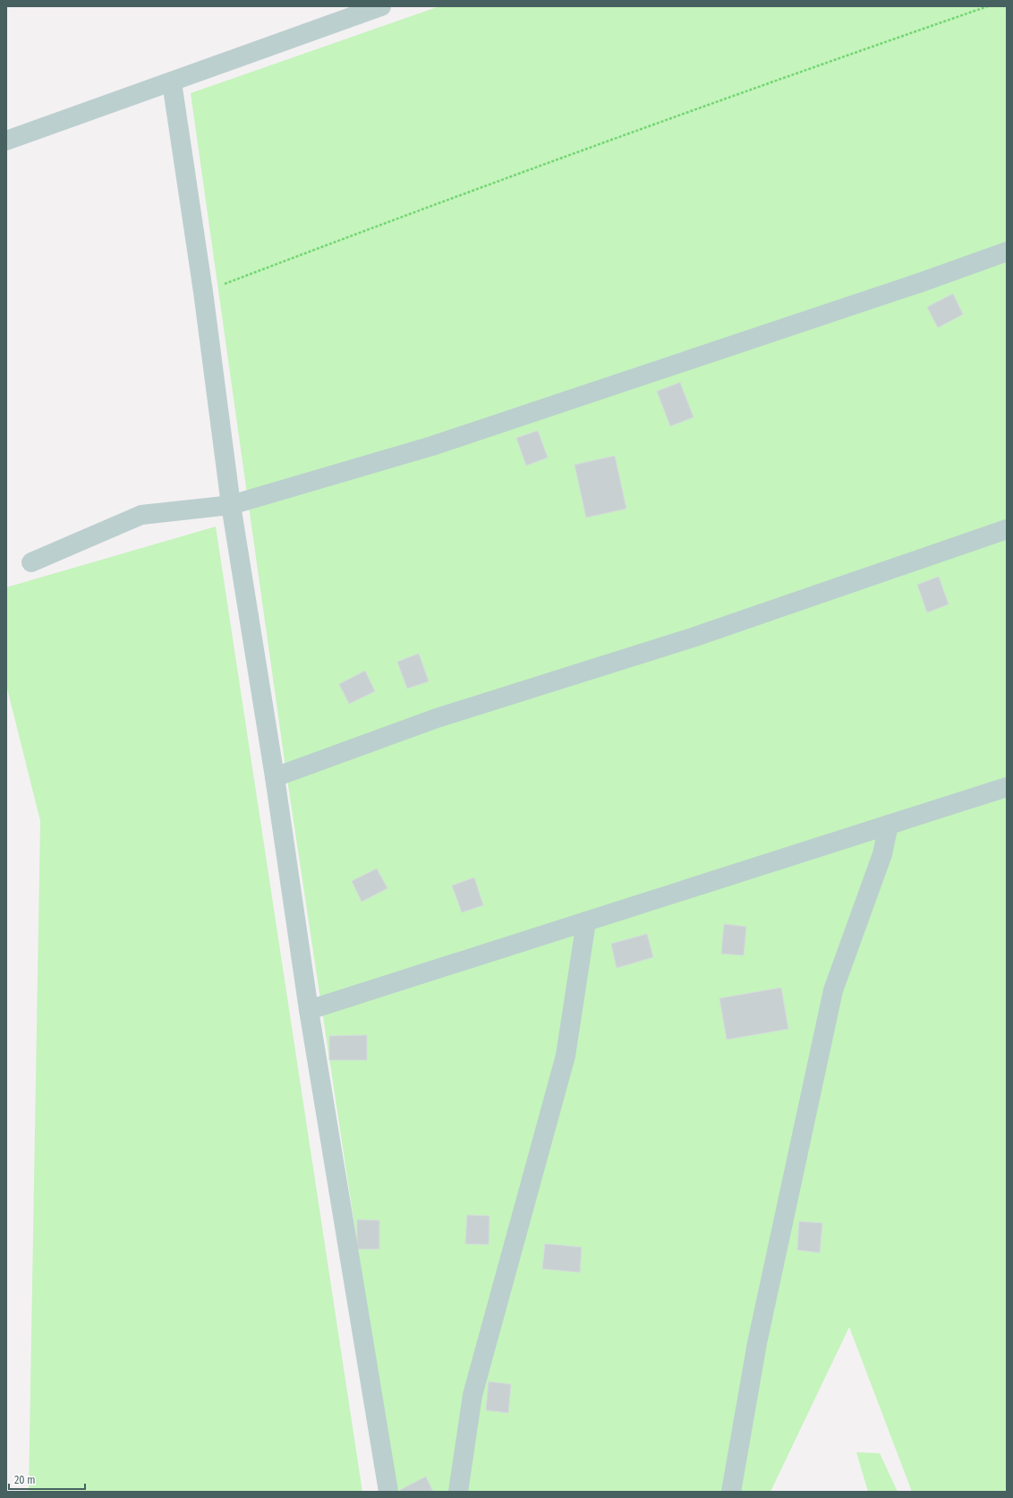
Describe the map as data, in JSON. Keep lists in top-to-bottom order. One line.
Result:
{"scale_bar":"20 m"}
